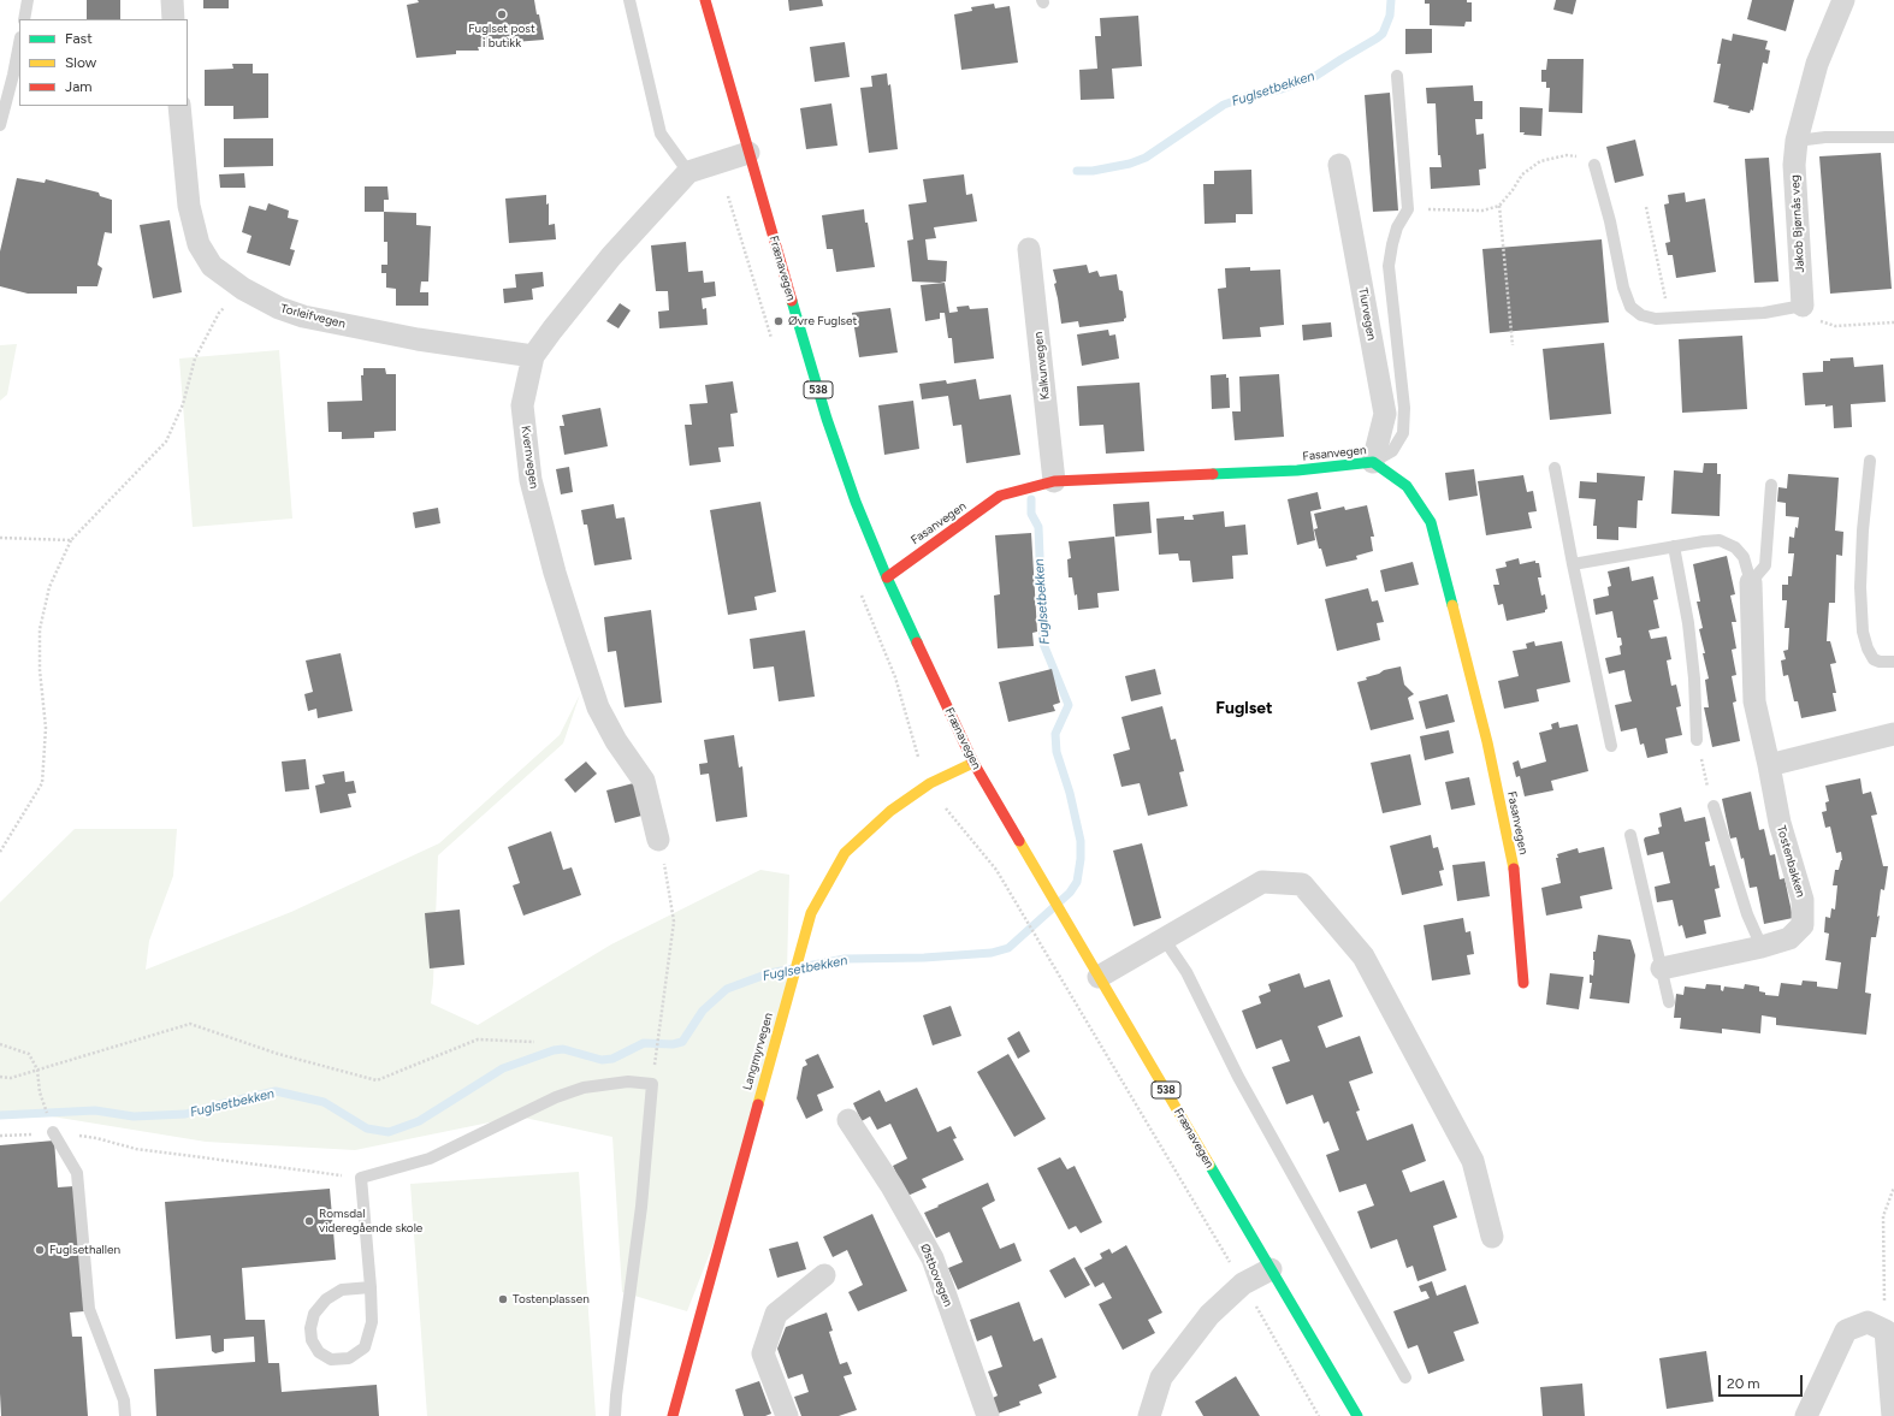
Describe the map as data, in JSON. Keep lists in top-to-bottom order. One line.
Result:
{"streets":{"main road":["Frænavegen","538","Fasanvegen","Langmyrvegen"],"street":["Jakob Bjørnås veg","Tiurvegen","Torleifvegen","Kalkunvegen","Kvernvegen","Tostenbakken","Østbovegen"]},"crossings":[["Frænavegen","Fasanvegen"],["Frænavegen","Kvernvegen"],["Frænavegen","Langmyrvegen"],["Tiurvegen","Fasanvegen"],["Torleifvegen","Kvernvegen"],["Kalkunvegen","Fasanvegen"]],"districts":["Fuglset"],"water":["Fuglsetbekken"],"places":["Fuglset post i butikk","Øvre Fuglset","Romsdal videregående skole","Fuglsethallen","Tostenplassen"],"legend":["Fast","Slow","Jam"],"scale_bar":"20 m"}
